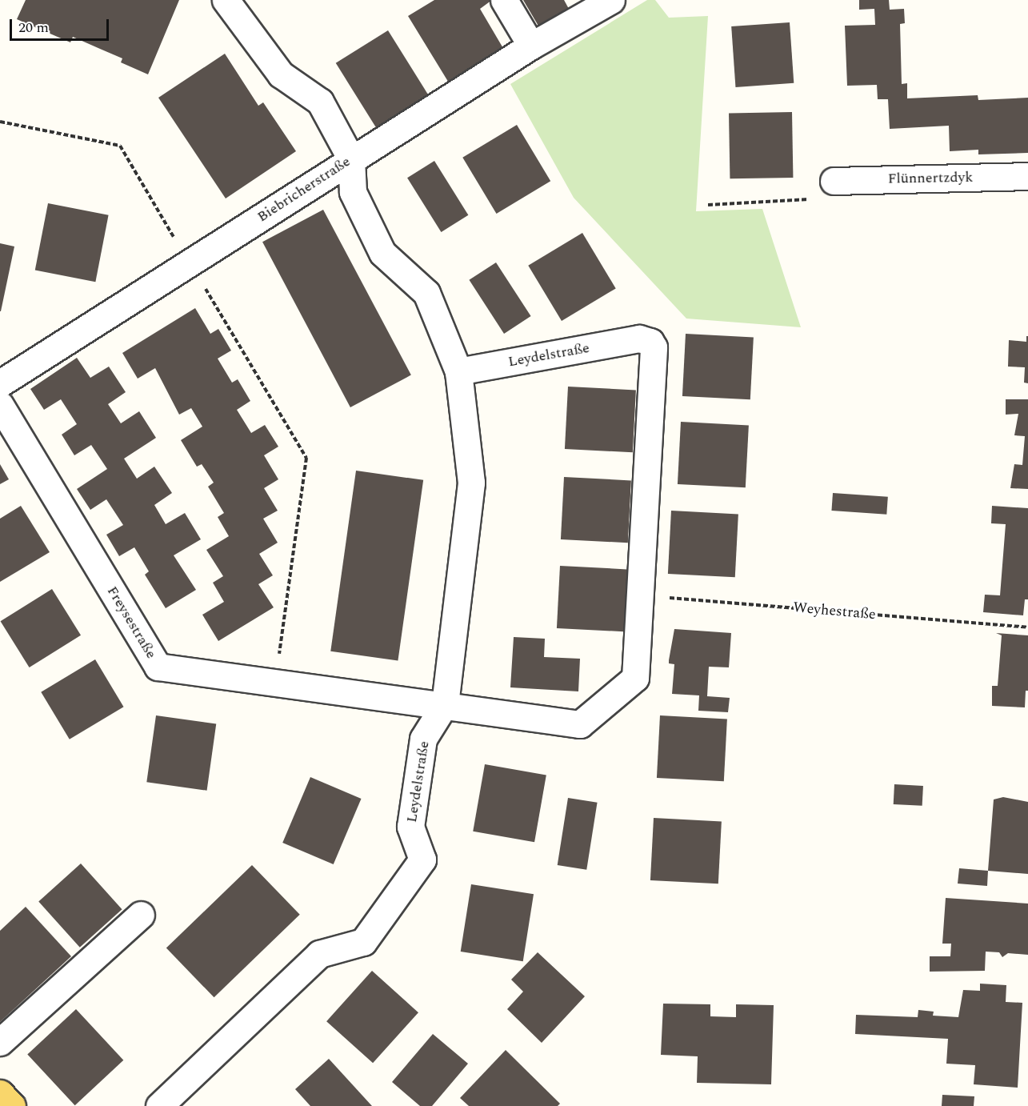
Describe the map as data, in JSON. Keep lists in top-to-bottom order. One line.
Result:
{"streets":{"street":["Flünnertzdyk","Biebricherstraße","Leydelstraße","Freysestraße"],"path":["Weyhestraße"]},"crossings":[["Biebricherstraße","Leydelstraße"],["Leydelstraße","Weyhestraße"],["Leydelstraße","Freysestraße"]],"scale_bar":"20 m"}
